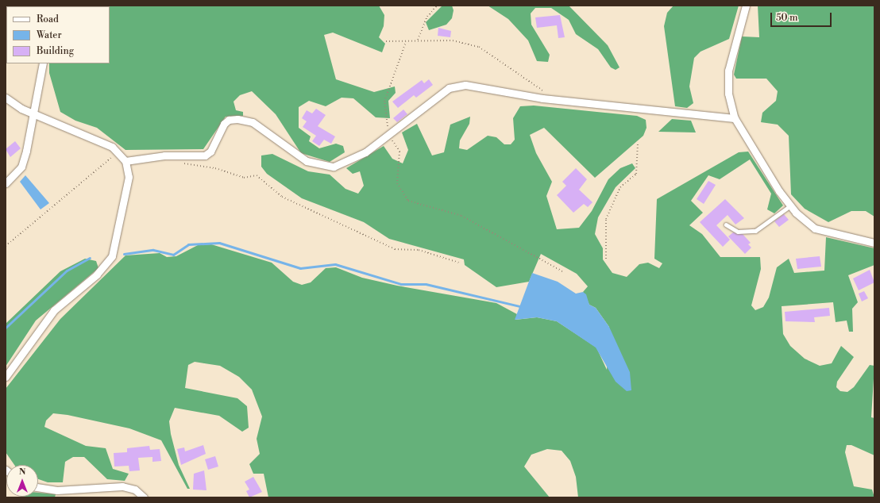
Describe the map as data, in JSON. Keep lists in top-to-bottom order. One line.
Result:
{"legend":["Road","Water","Building"],"scale_bar":"50 m","north":"top"}
